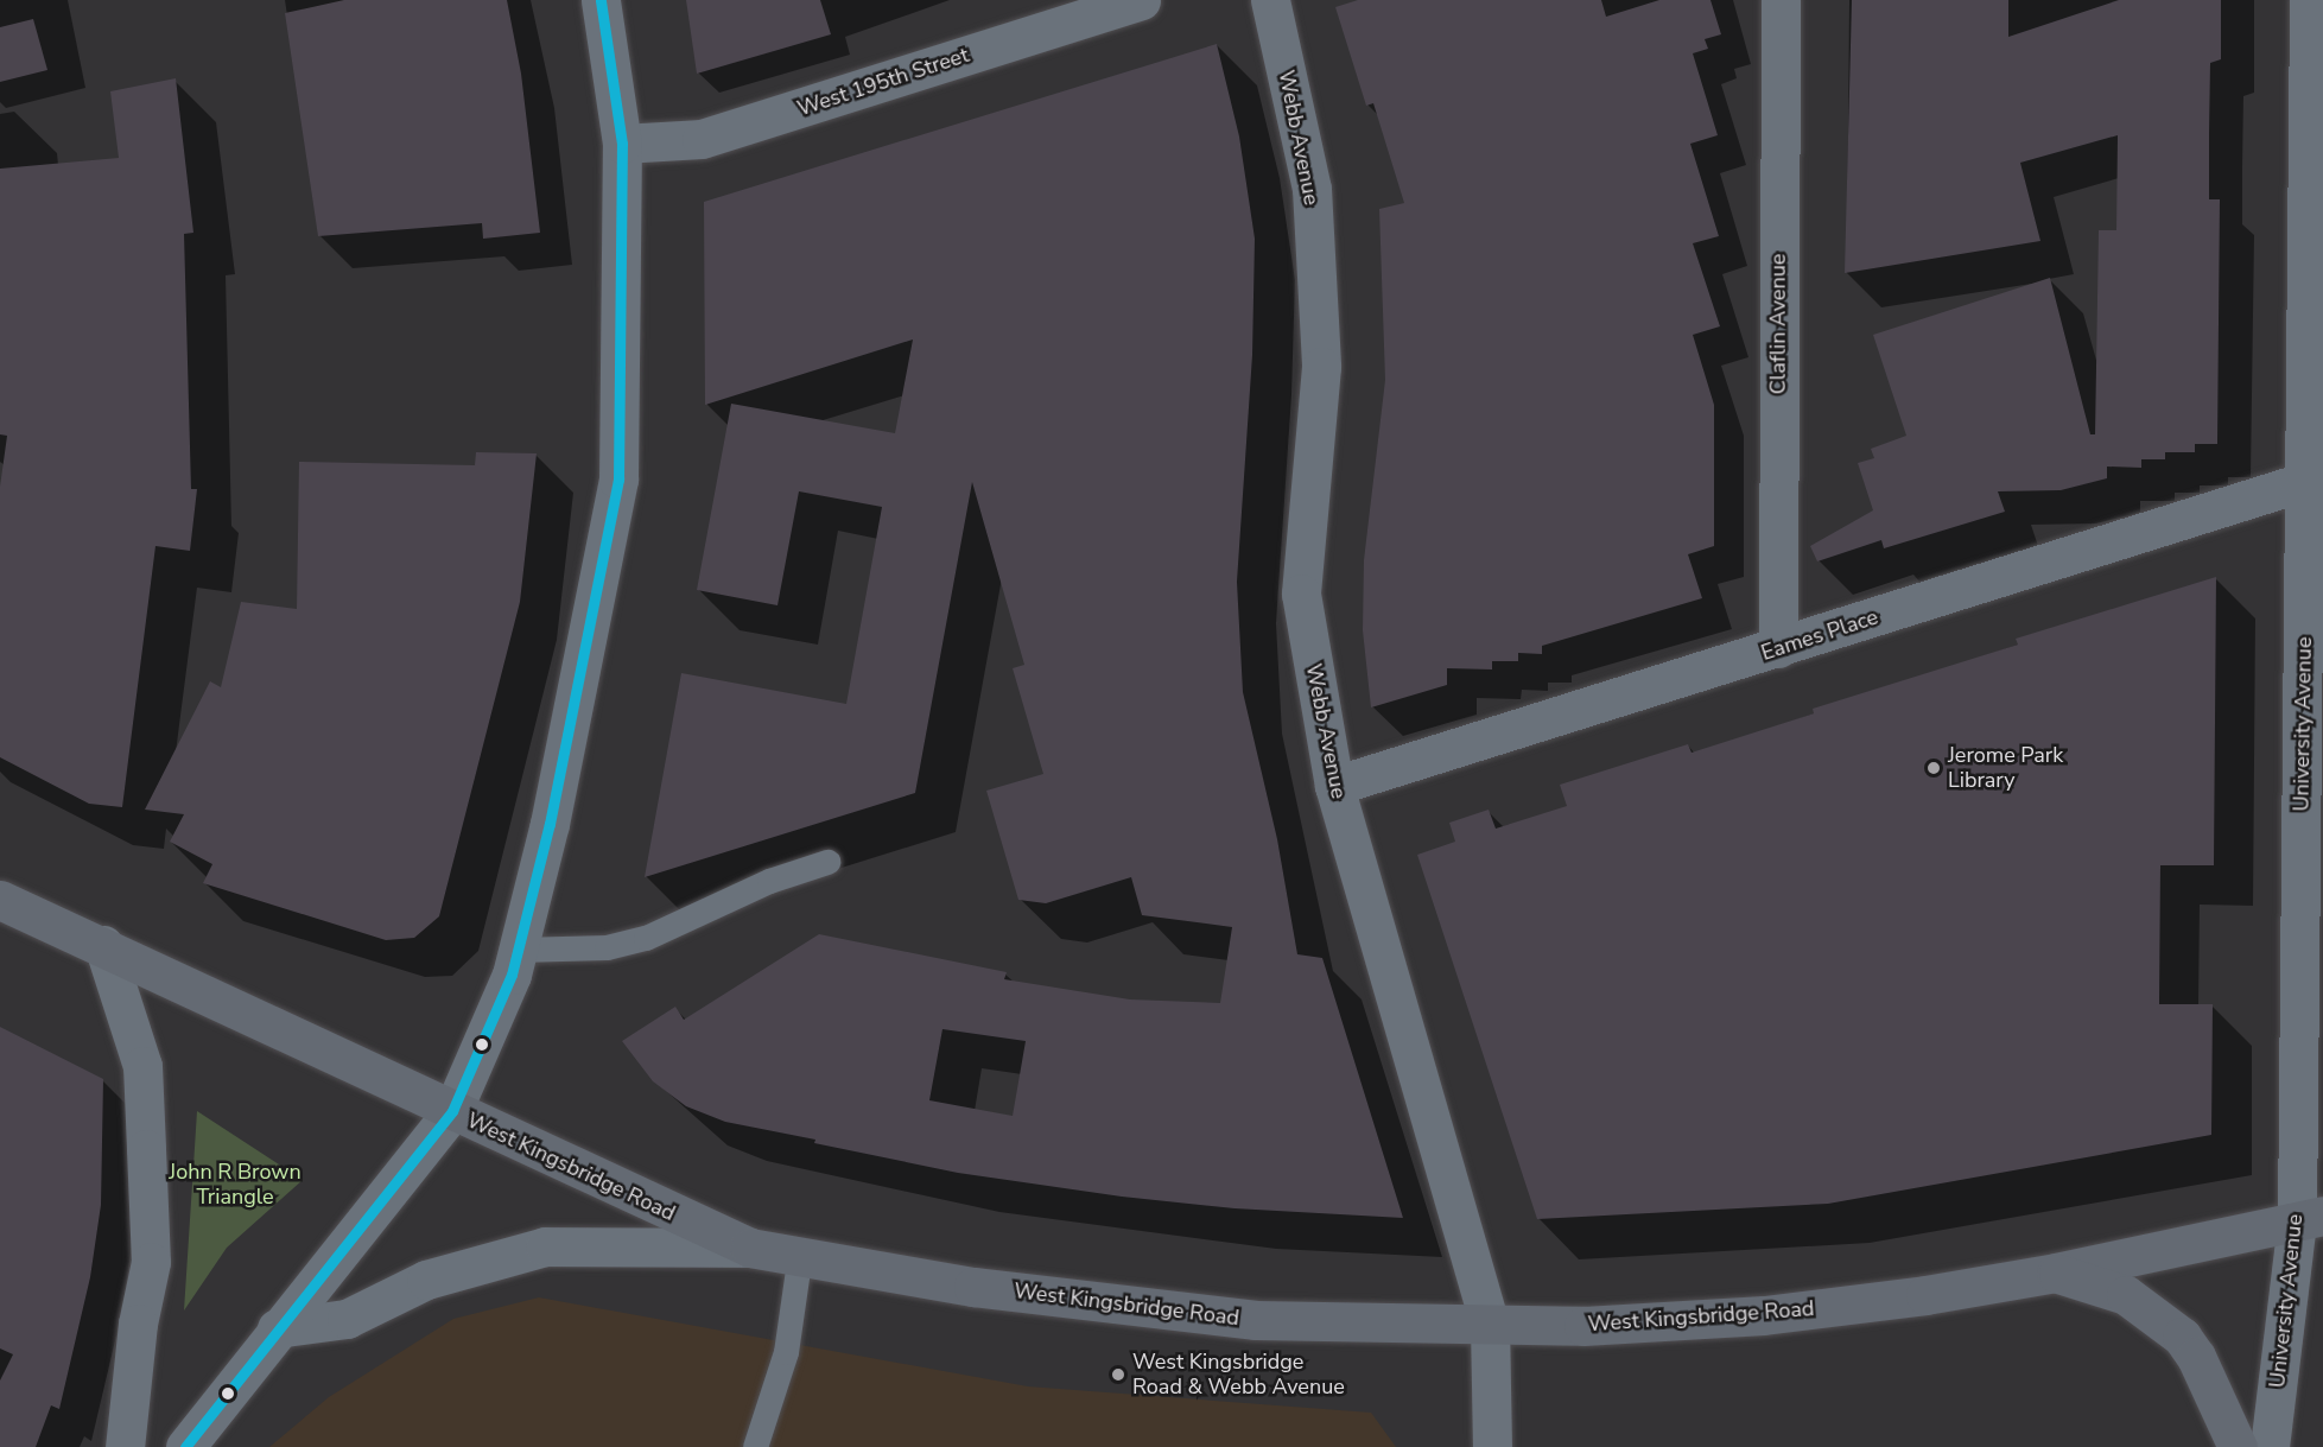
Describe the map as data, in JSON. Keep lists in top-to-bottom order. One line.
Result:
{"streets":{"main road":["West Kingsbridge Road"],"street":["West 195th Street","Webb Avenue","Claflin Avenue","Eames Place","University Avenue"]},"crossings":[["Webb Avenue","Eames Place"],["Webb Avenue","West Kingsbridge Road"],["Claflin Avenue","Eames Place"],["Eames Place","University Avenue"],["University Avenue","West Kingsbridge Road"]],"parks":["John R Brown Triangle"],"places":["Jerome Park Library","West Kingsbridge Road & Webb Avenue"]}
